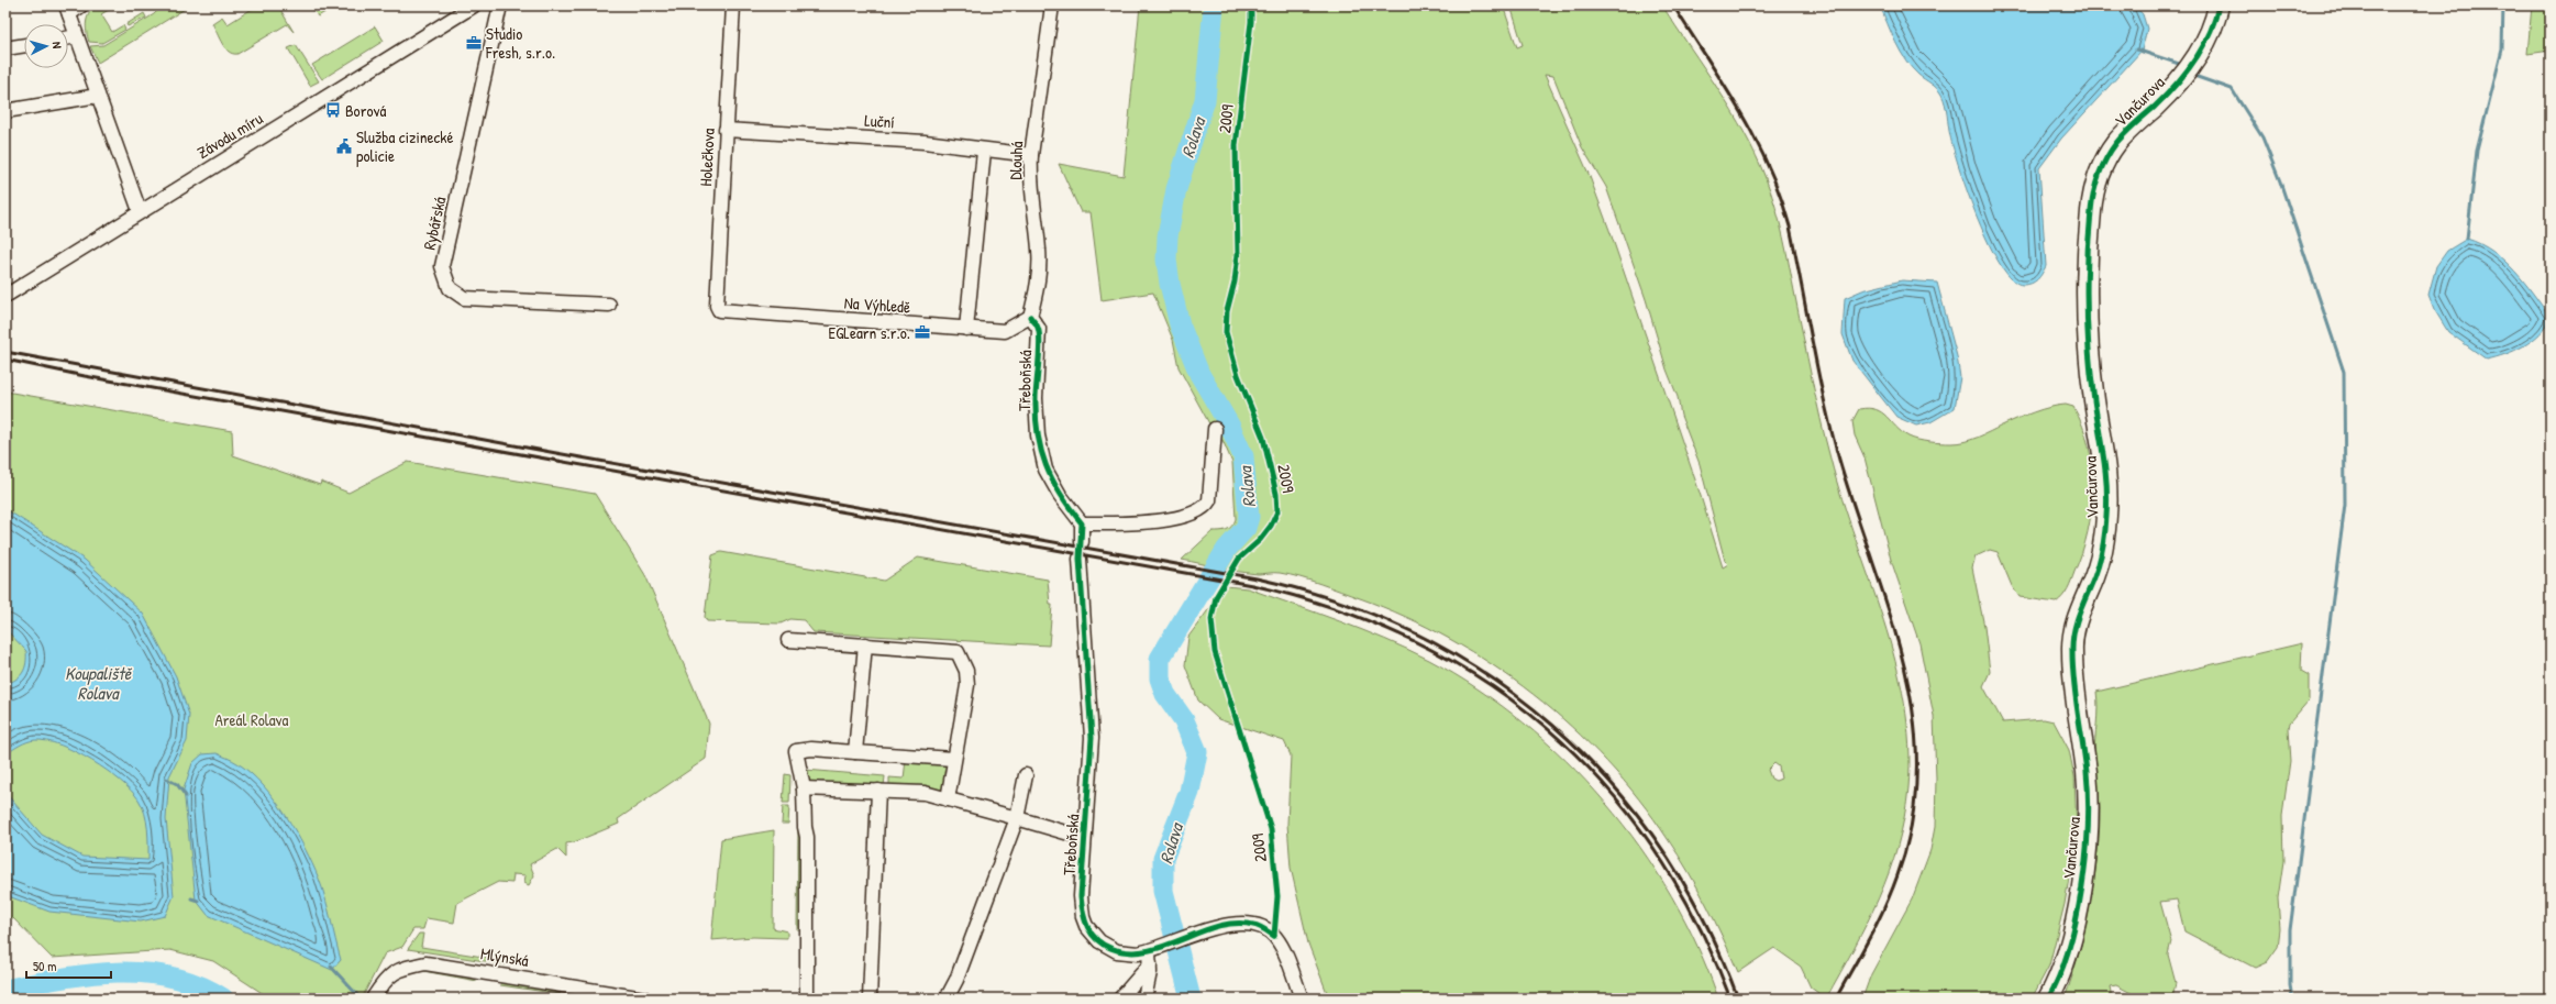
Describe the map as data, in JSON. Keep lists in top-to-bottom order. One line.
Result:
{"streets":{"street":["Vančurova","Luční","Závodu míru","Holečkova","Dlouhá","Rybářská","Na Výhledě","Třeboňská","Mlýnská"],"cycle path":["2009"]},"crossings":[["Luční","Holečkova"],["Luční","Dlouhá"],["Holečkova","Na Výhledě"],["Dlouhá","Na Výhledě"],["Dlouhá","Třeboňská"],["Na Výhledě","Třeboňská"]],"water":["Rolava","Koupaliště Rolava"],"parks":["Areál Rolava"],"places":{"office":["Studio Fresh, s.r.o.","EGLearn s.r.o."],"bus stop":["Borová"],"public building":["Služba cizinecké policie"]},"scale_bar":"50 m","north":"right"}
